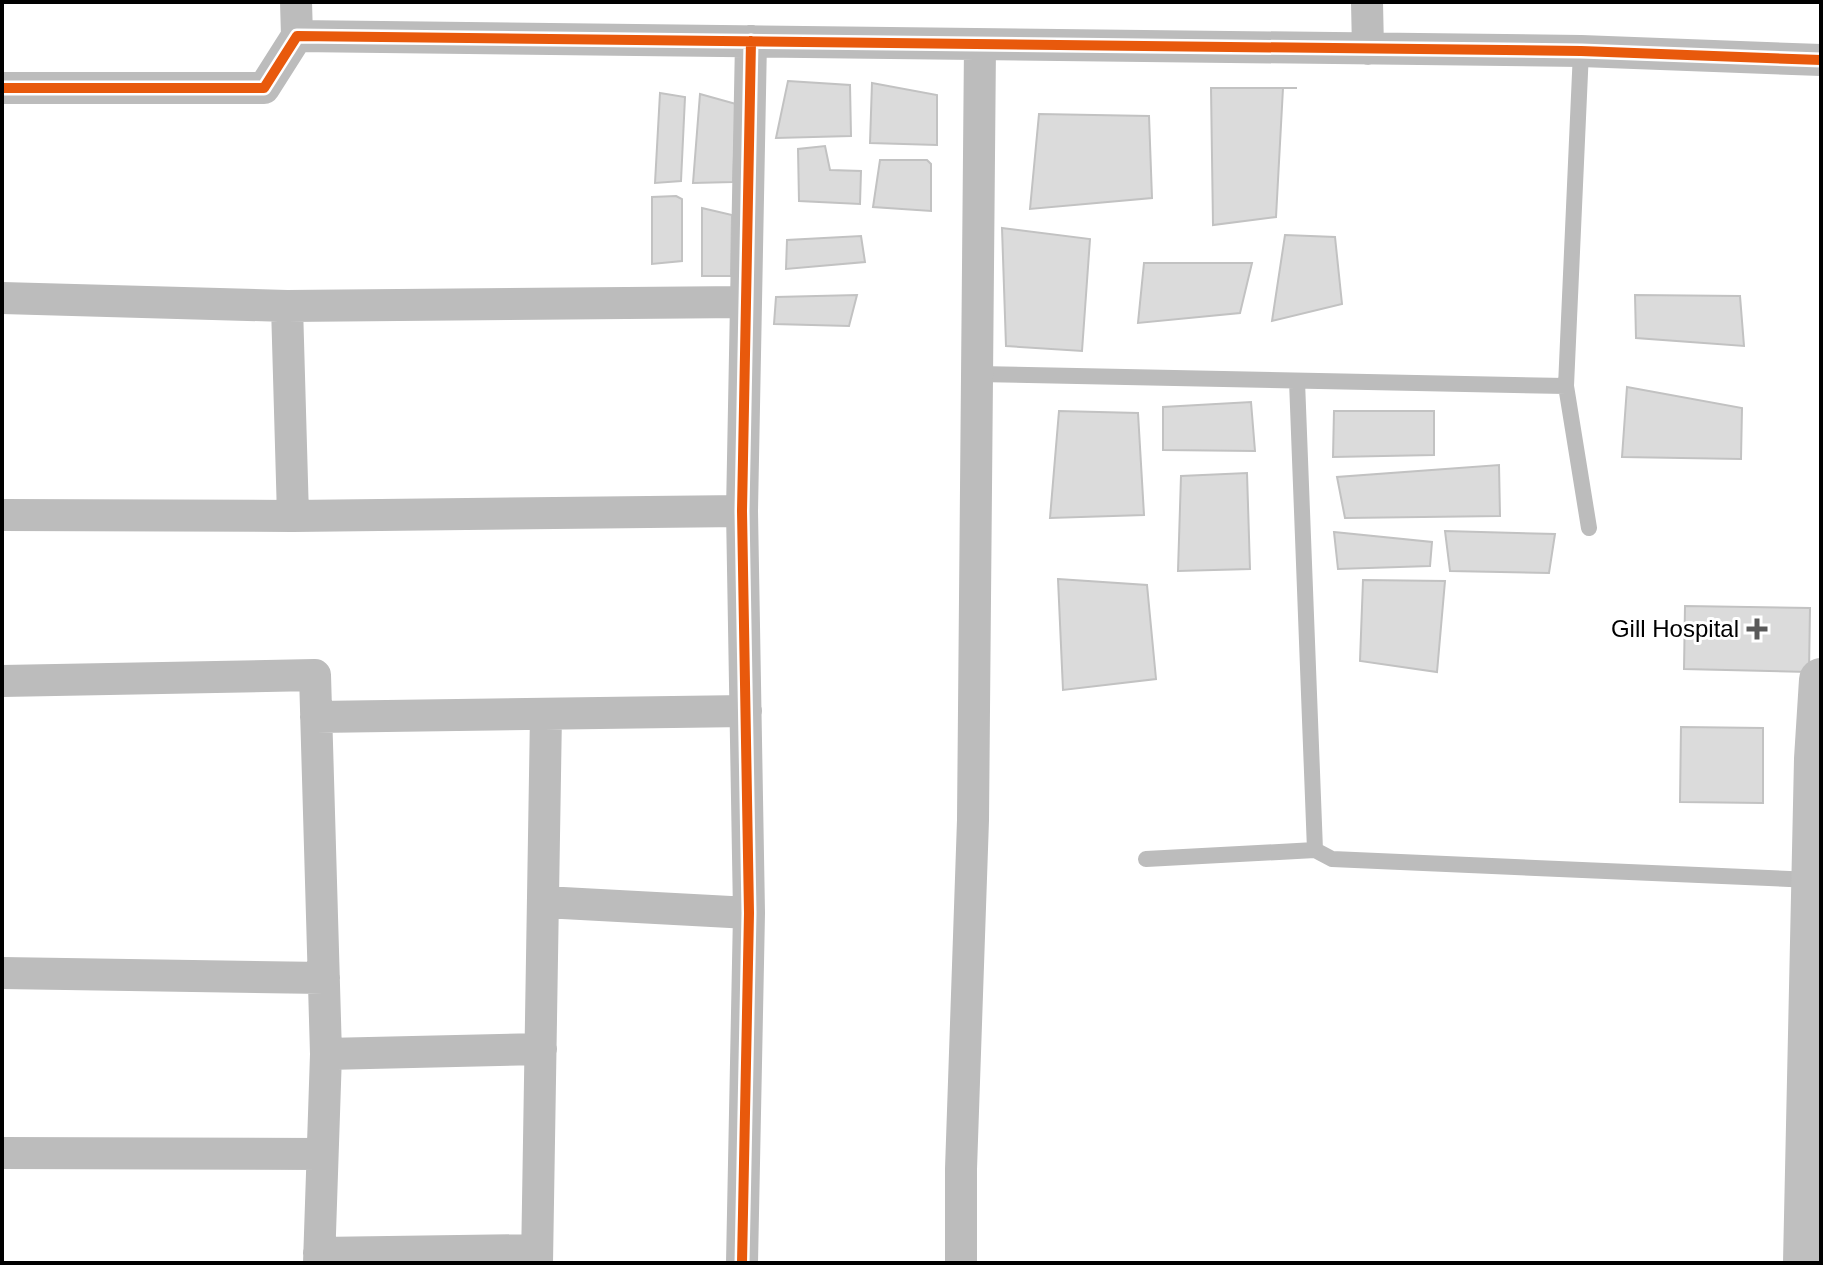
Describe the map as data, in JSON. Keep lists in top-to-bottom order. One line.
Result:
{"places":{"health":["Gill Hospital"]}}
